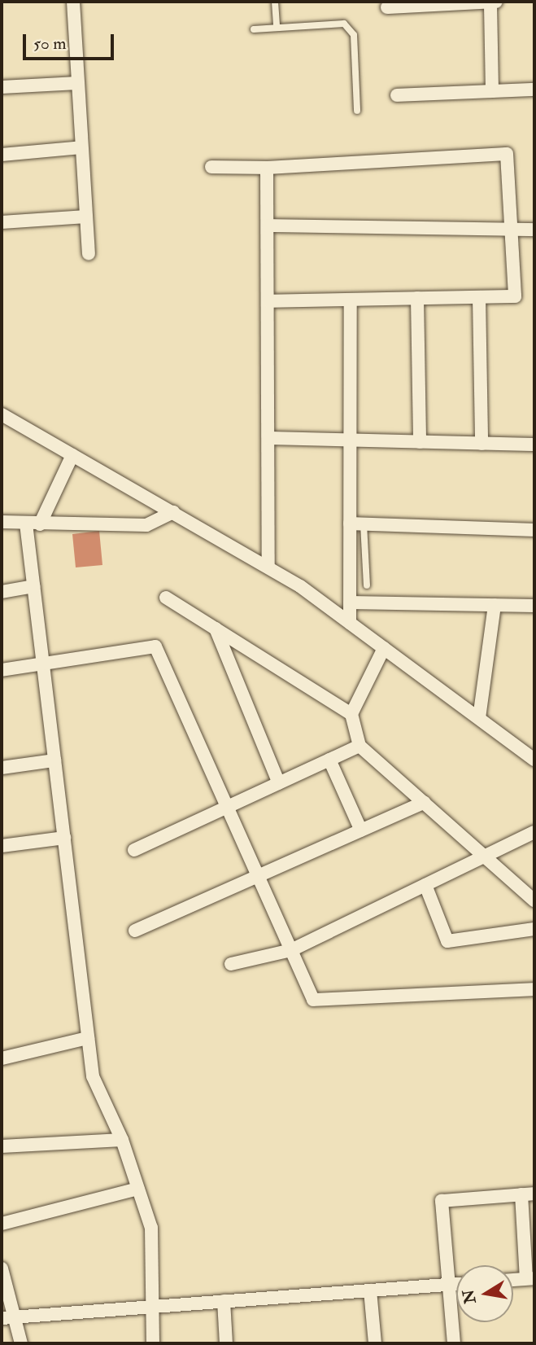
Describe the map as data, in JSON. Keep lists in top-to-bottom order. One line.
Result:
{"scale_bar":"50 m","north":"left"}
